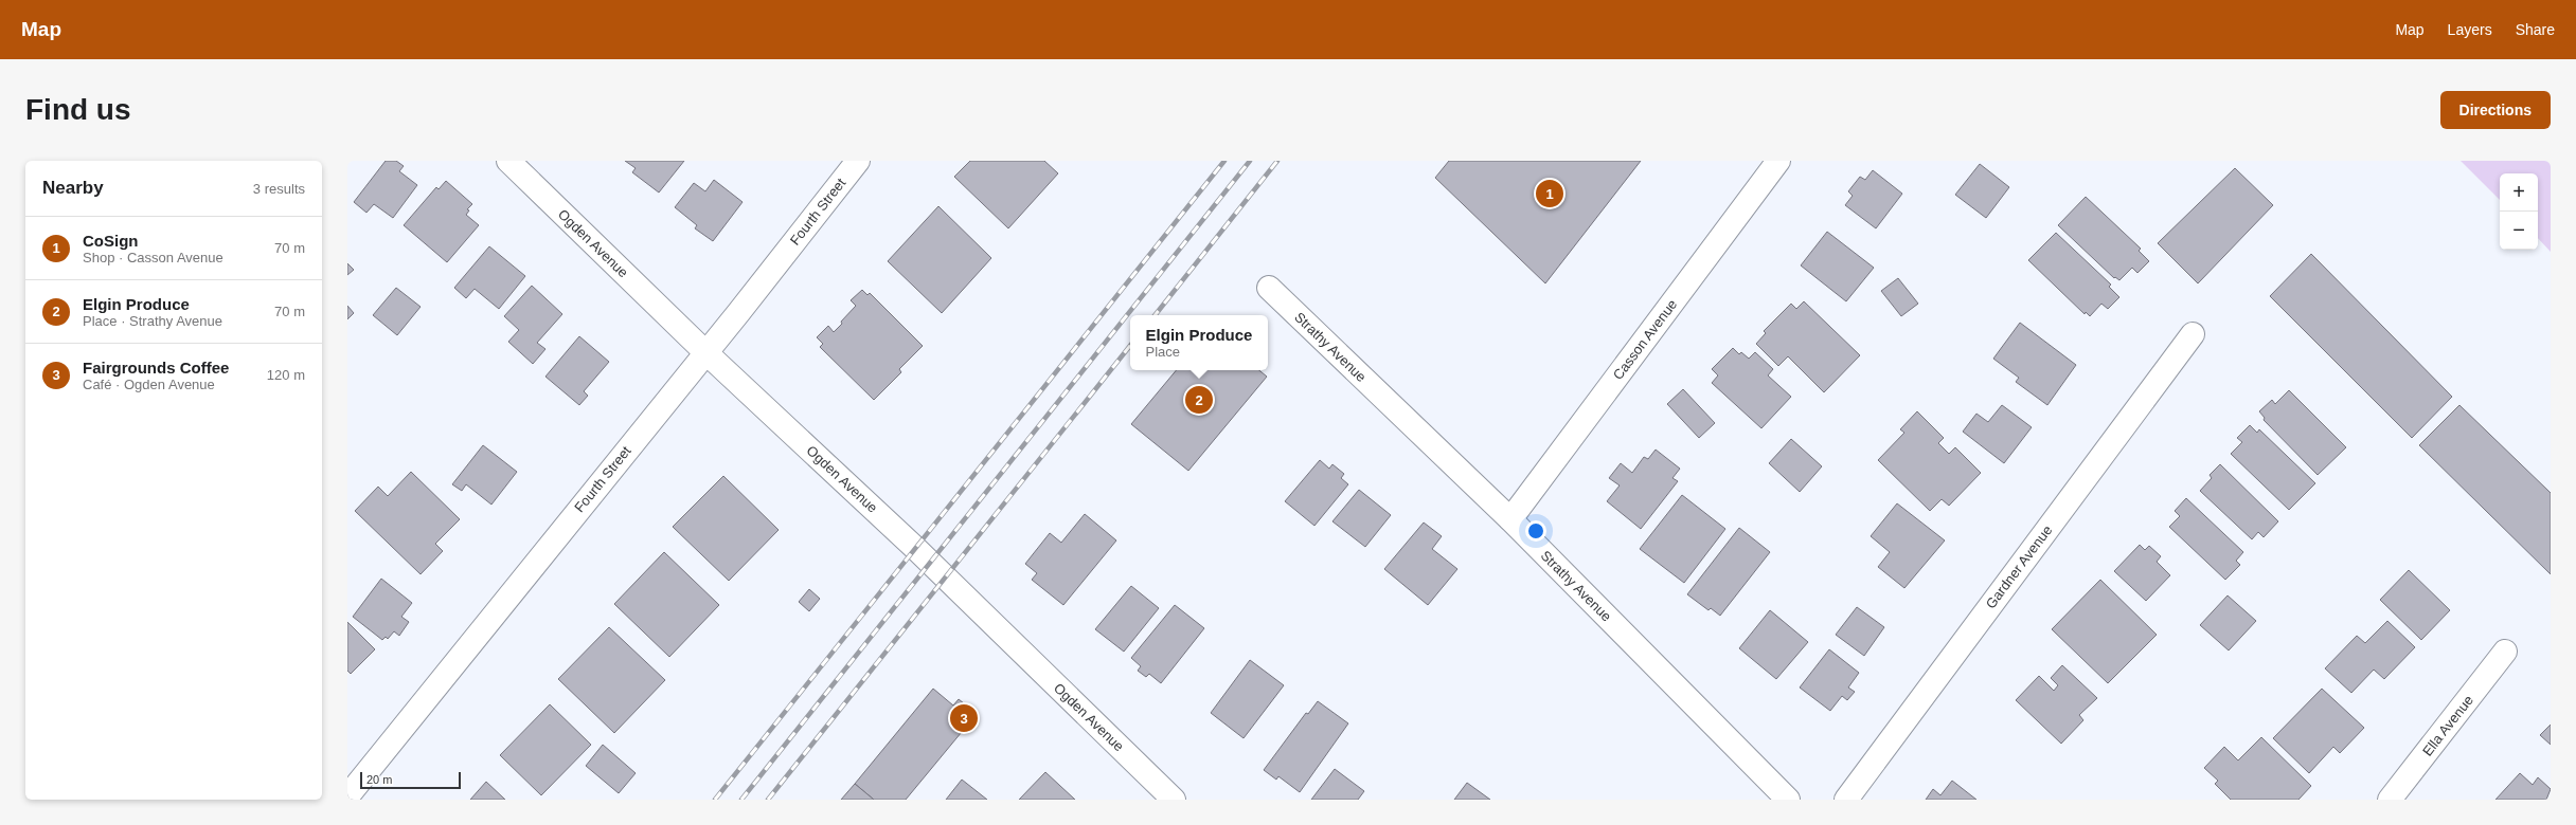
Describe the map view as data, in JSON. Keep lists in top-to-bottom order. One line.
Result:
{"streets":{"street":["Fourth Street","Ogden Avenue","Casson Avenue","Strathy Avenue","Gardner Avenue","Ella Avenue"]},"crossings":[["Fourth Street","Ogden Avenue"],["Casson Avenue","Strathy Avenue"]],"scale_bar":"20 m","page":{"header":"Map","nav":["Map","Layers","Share"],"buttons":"Directions","title":"Find us","heading":["Nearby","3 results"],"map_buttons":["+","−"],"pins":["1","2","3"],"list":[{"mark":"1","name":"CoSign","note":"Shop · Casson Avenue","value":"70 m"},{"mark":"2","name":"Elgin Produce","note":"Place · Strathy Avenue","value":"70 m"},{"mark":"3","name":"Fairgrounds Coffee","note":"Café · Ogden Avenue","value":"120 m"}],"popup":["Elgin Produce","Place"],"scale":"20 m"}}
